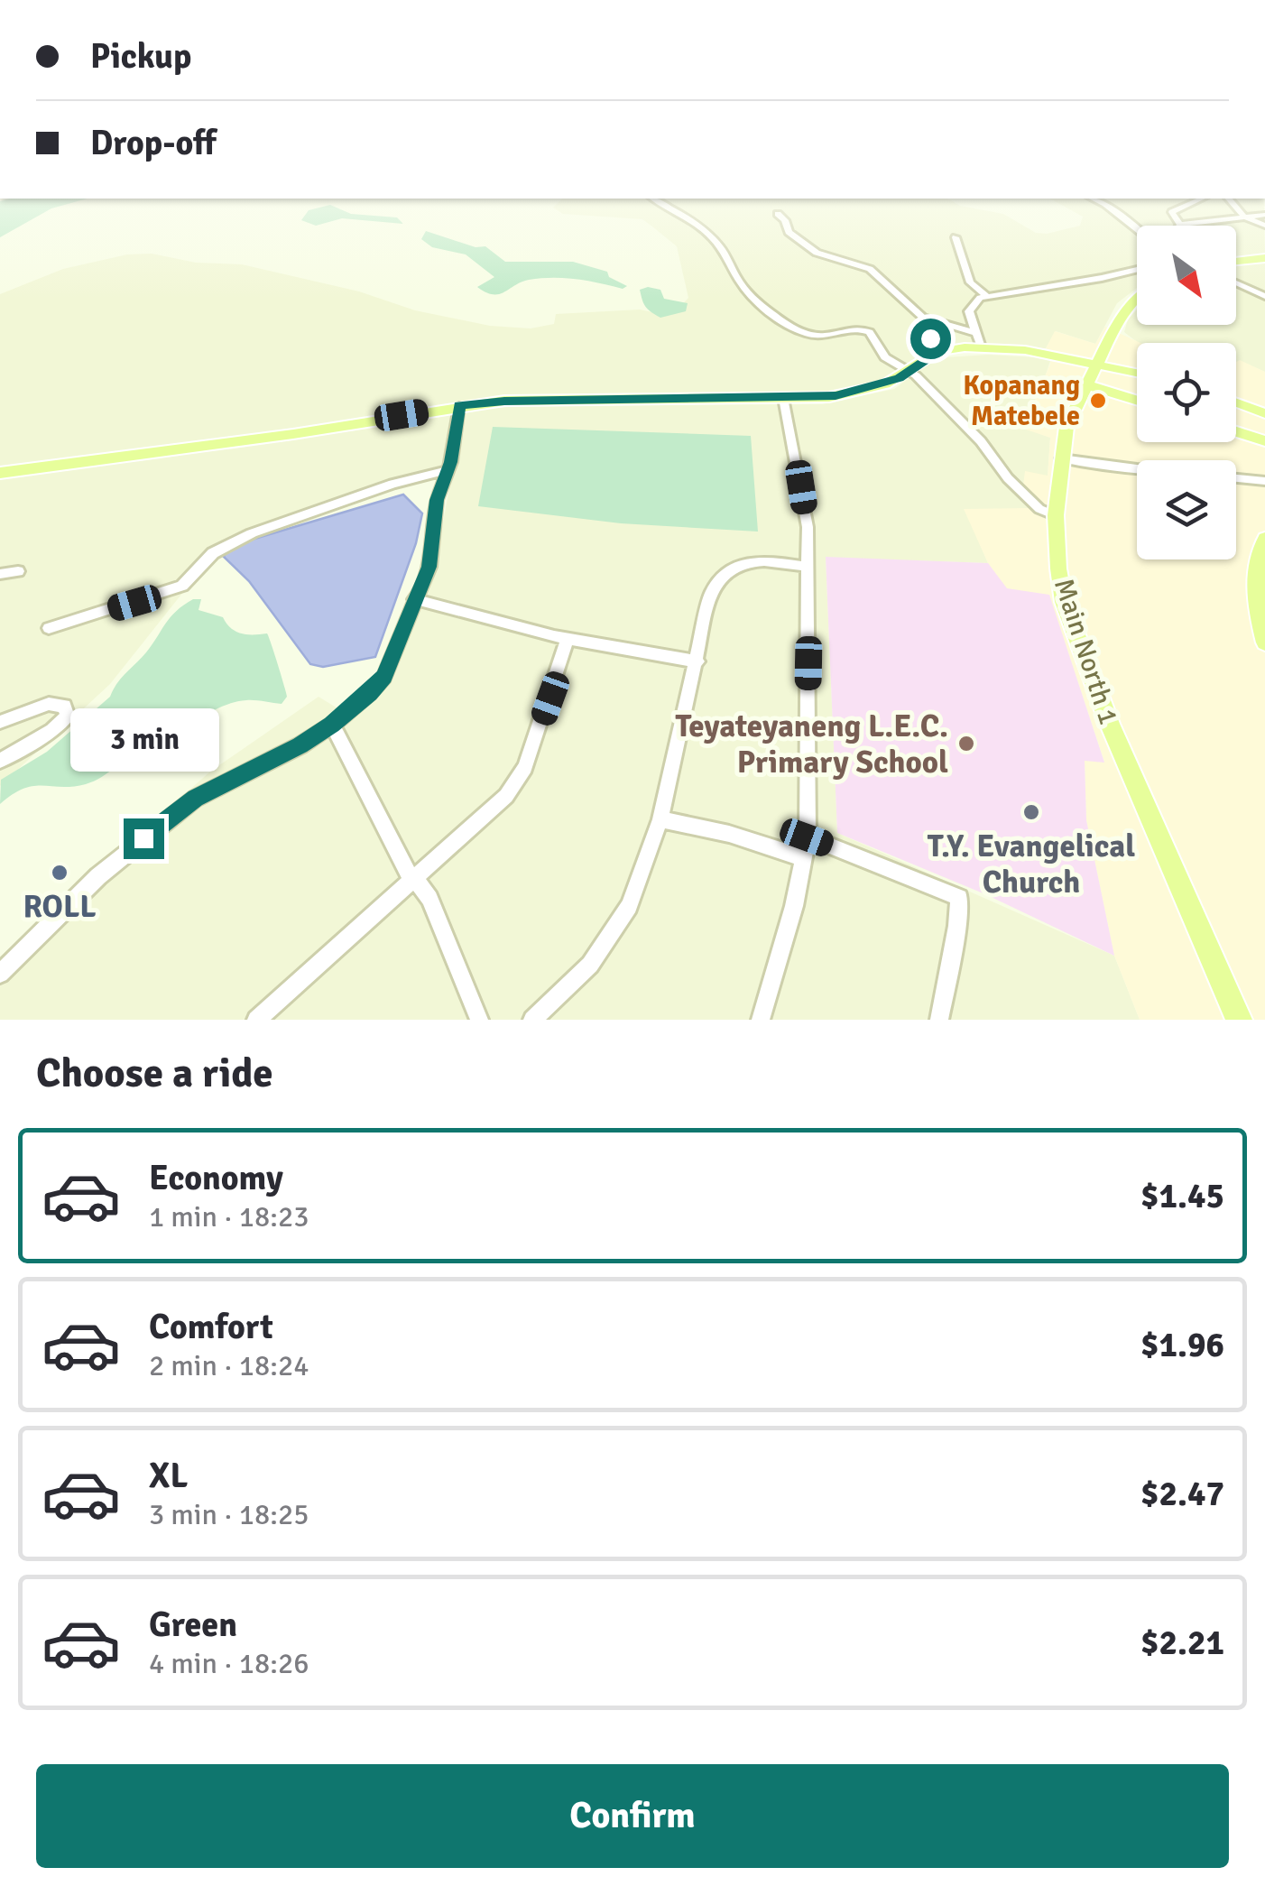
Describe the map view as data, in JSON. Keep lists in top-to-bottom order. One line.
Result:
{"streets":{"main road":["Main North 1"]},"places":["Kopanang Matebele","Teyateyaneng L.E.C. Primary School","T.Y. Evangelical Church","ROLL"],"north":"bottom right","page":{"banner":["Pickup","Drop-off"],"bubble":"3 min","heading":"Choose a ride","list":[{"name":"Economy","note":"1 min · 18:23","value":"$1.45"},{"name":"Comfort","note":"2 min · 18:24","value":"$1.96"},{"name":"XL","note":"3 min · 18:25","value":"$2.47"},{"name":"Green","note":"4 min · 18:26","value":"$2.21"}],"buttons":"Confirm"}}
